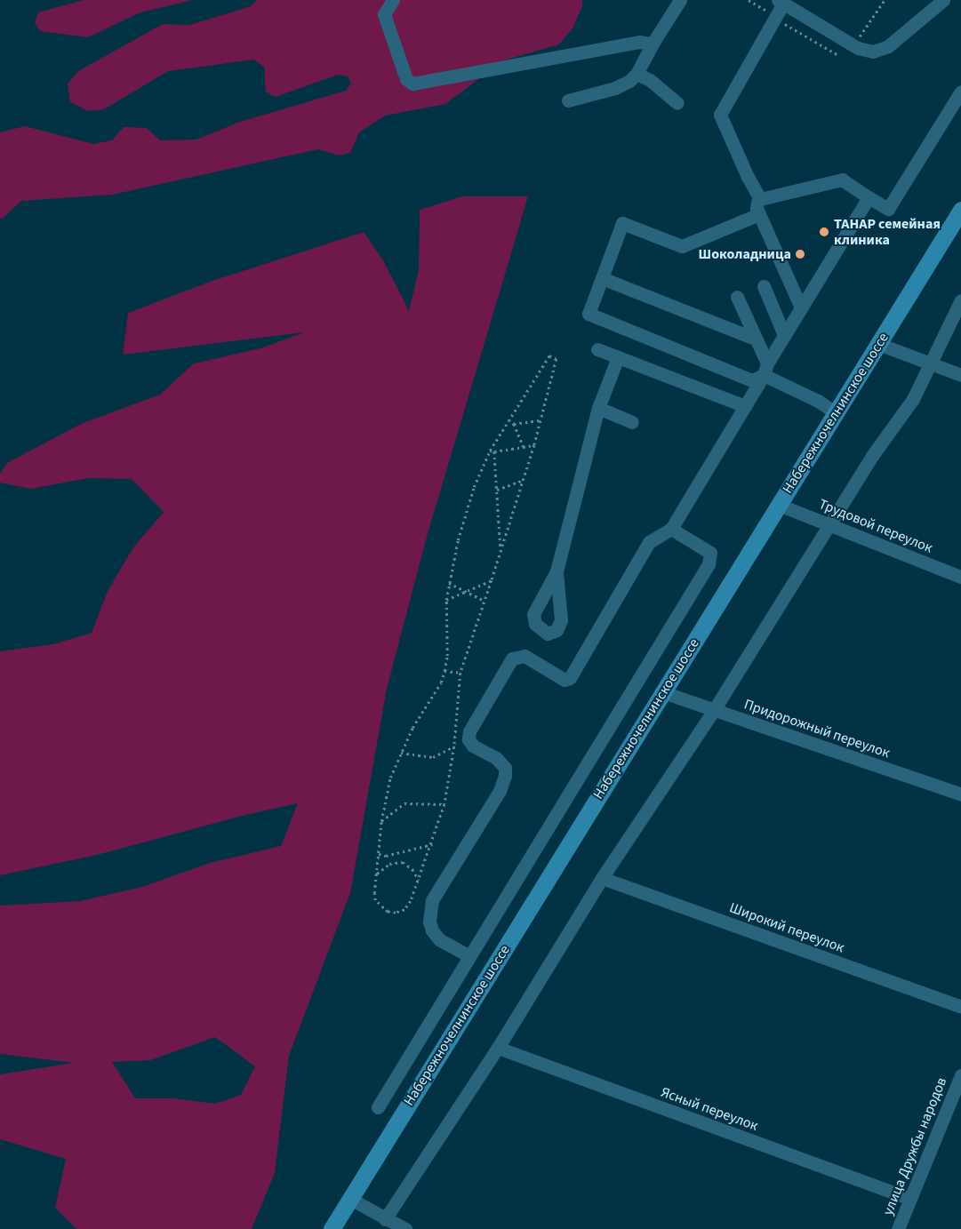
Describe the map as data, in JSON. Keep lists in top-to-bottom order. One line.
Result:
{"streets":{"main road":["Набережночелнинское шоссе"],"street":["Трудовой переулок","Придорожный переулок","Широкий переулок","Ясный переулок","улица Дружбы народов"]},"crossings":[["Набережночелнинское шоссе","Трудовой переулок"],["Набережночелнинское шоссе","Придорожный переулок"],["Ясный переулок","улица Дружбы народов"]],"places":["ТАНАР семейная клиника","Шоколадница"]}
